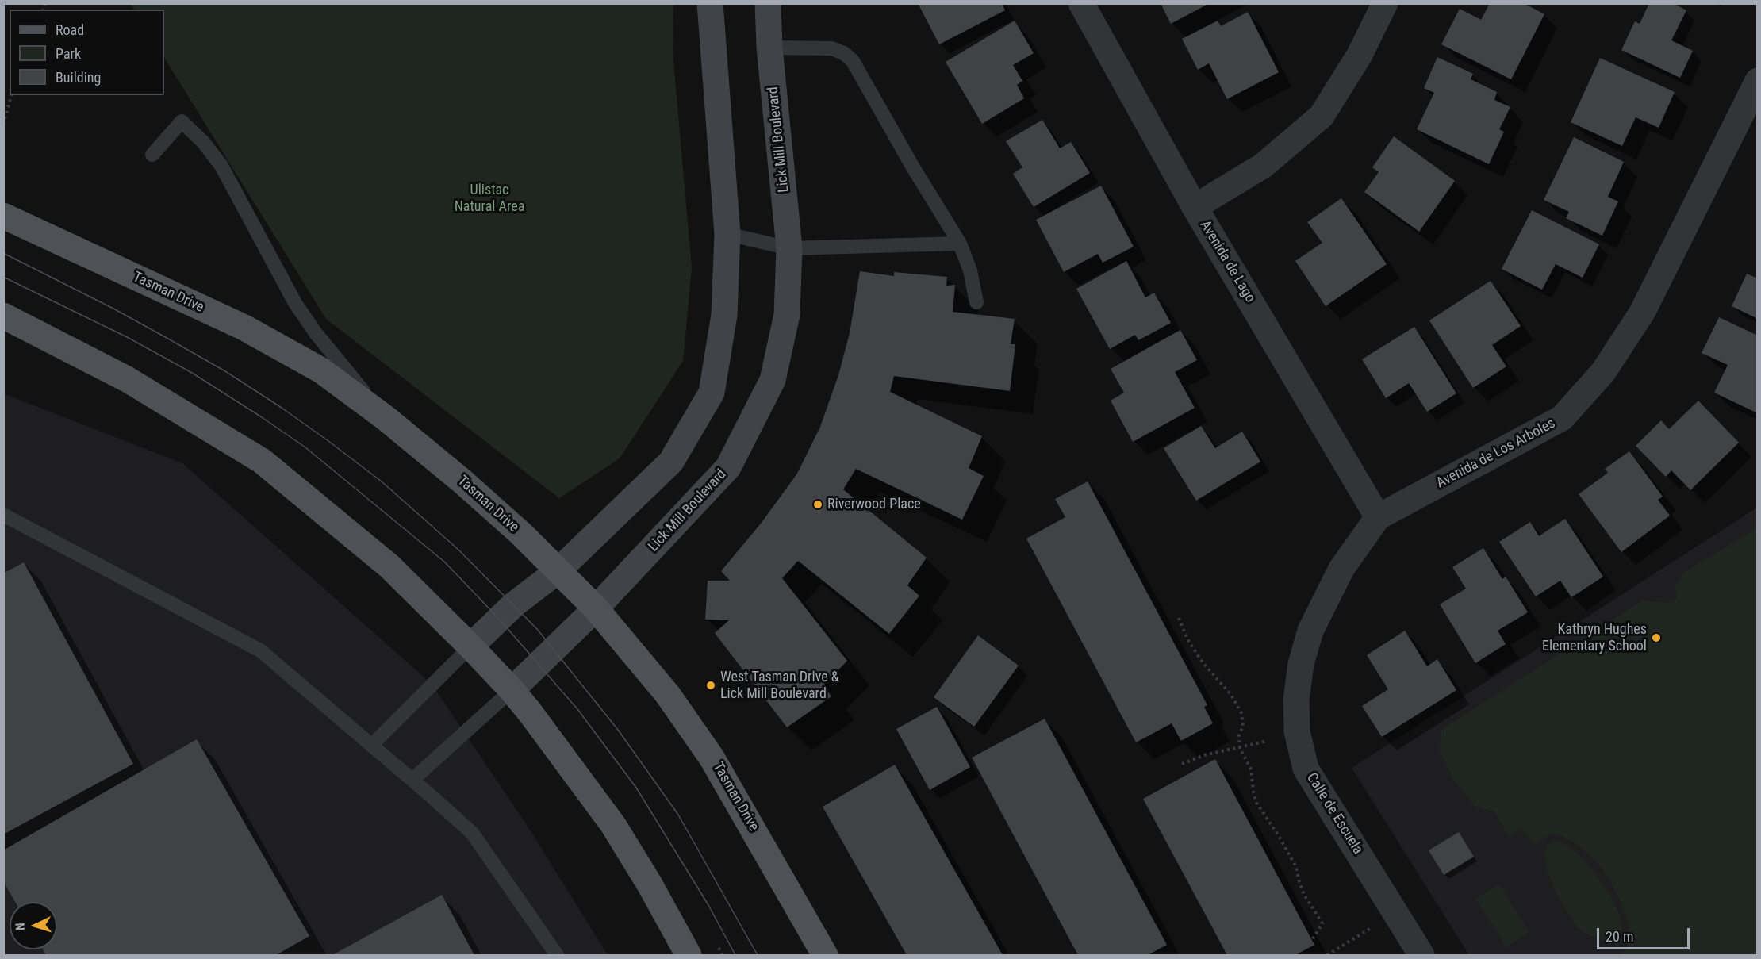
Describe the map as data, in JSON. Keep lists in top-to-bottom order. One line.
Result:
{"streets":{"main road":["Lick Mill Boulevard","Tasman Drive"],"street":["Avenida de Lago","Avenida de Los Arboles","Calle de Escuela"]},"crossings":[["Lick Mill Boulevard","Tasman Drive"],["Avenida de Lago","Avenida de Los Arboles"],["Avenida de Los Arboles","Calle de Escuela"]],"parks":["Ulistac Natural Area"],"places":["Riverwood Place","Kathryn Hughes Elementary School","West Tasman Drive & Lick Mill Boulevard"],"legend":["Road","Park","Building"],"scale_bar":"20 m","north":"left"}
